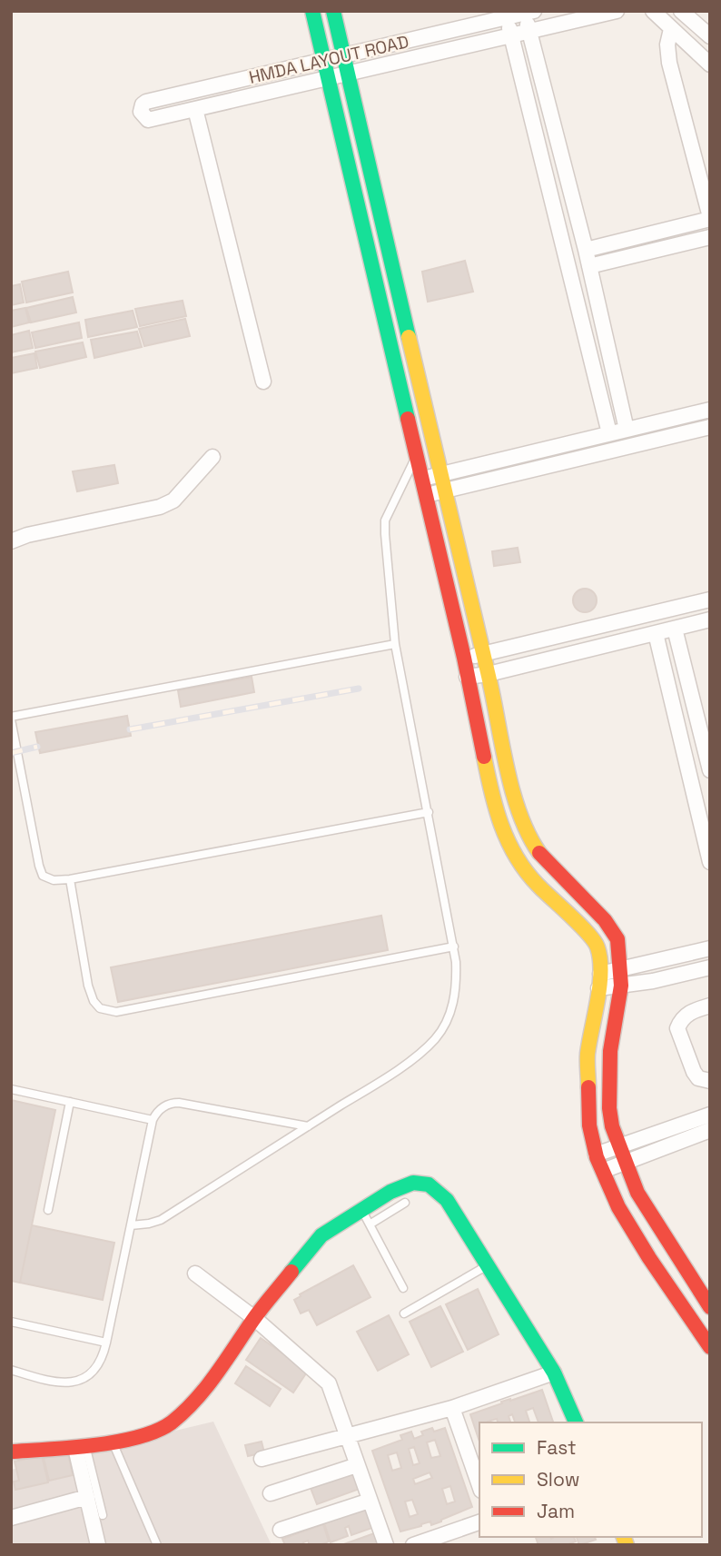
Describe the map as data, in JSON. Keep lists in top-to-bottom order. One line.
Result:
{"streets":{"street":["HMDA LAYOUT ROAD"]},"legend":["Fast","Slow","Jam"]}
